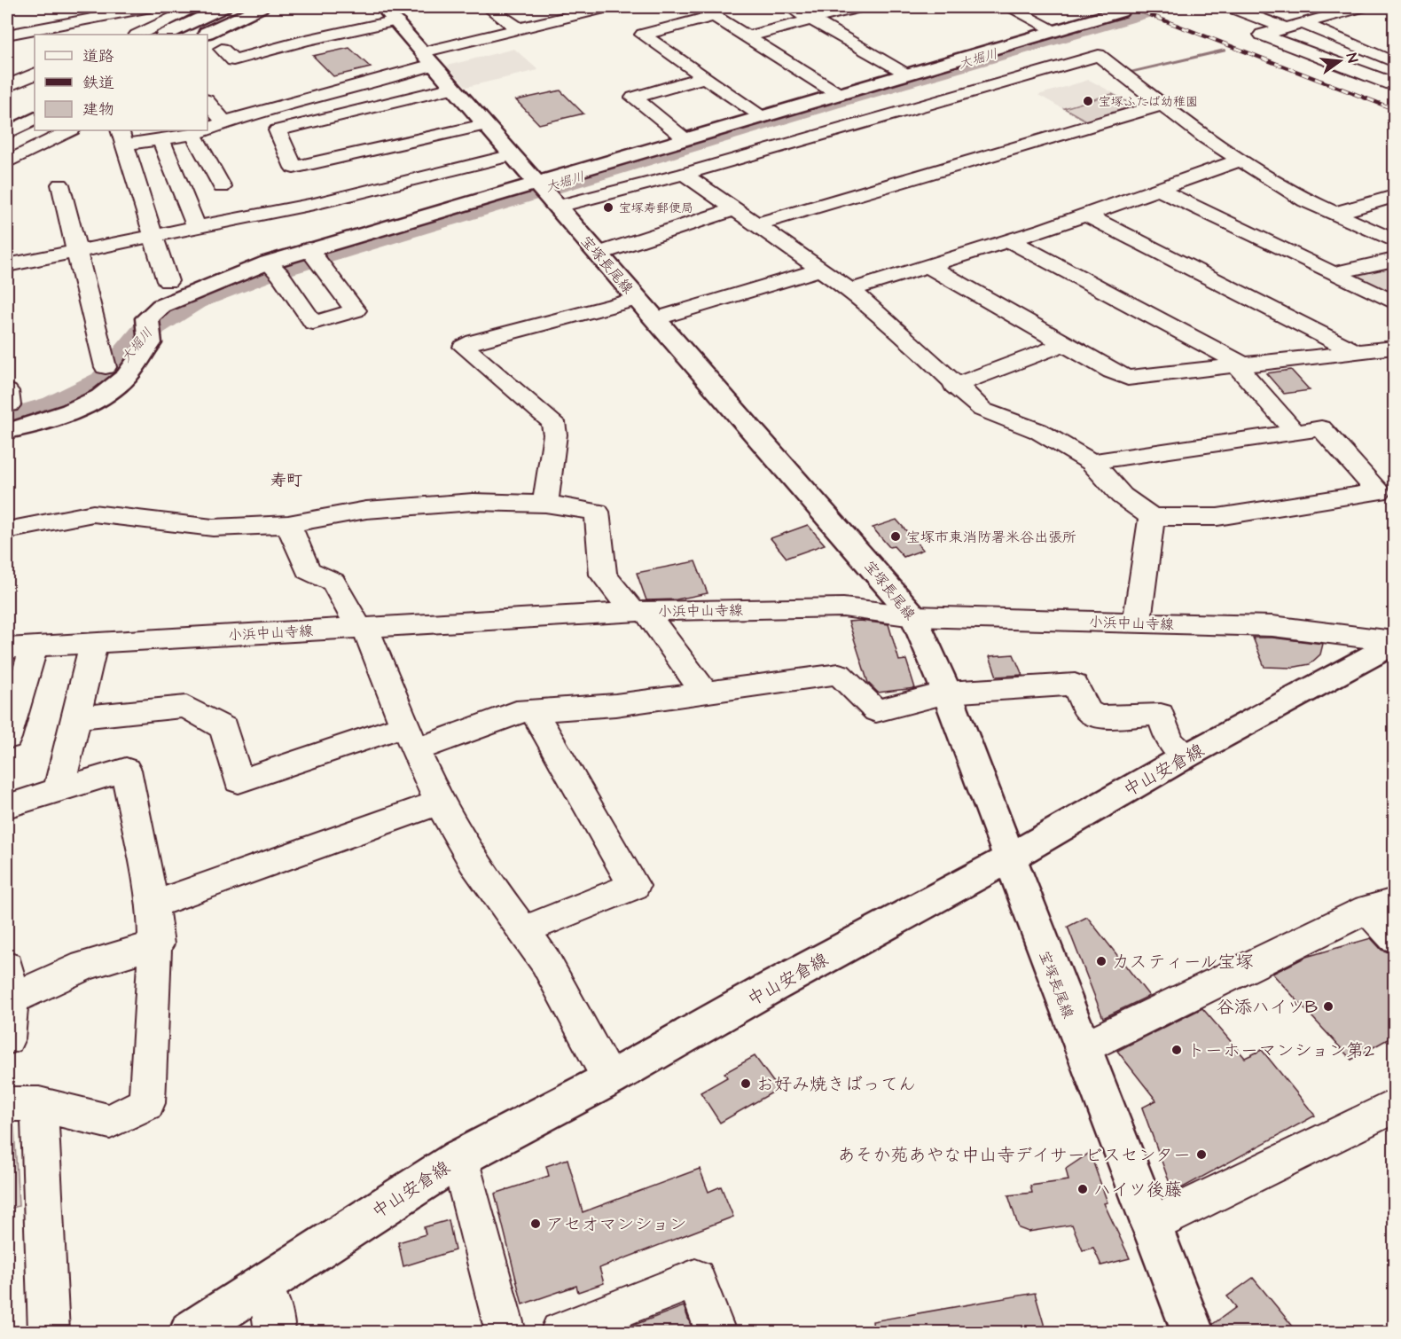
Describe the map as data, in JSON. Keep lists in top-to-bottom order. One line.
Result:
{"streets":{"main road":["宝塚長尾線","中山安倉線"],"street":["小浜中山寺線"]},"crossings":[["宝塚長尾線","小浜中山寺線"],["宝塚長尾線","中山安倉線"],["小浜中山寺線","中山安倉線"]],"districts":["寿町"],"water":["大堀川"],"places":["宝塚ふたば幼稚園","宝塚寿郵便局","宝塚市東消防署米谷出張所","カスティール宝塚","谷添ハイツB","トーホーマンション第2","お好み焼きばってん","あそか苑あやな中山寺デイサービスセンター","ハイツ後藤","アセオマンション"],"legend":["道路","鉄道","建物"],"north":"right"}
